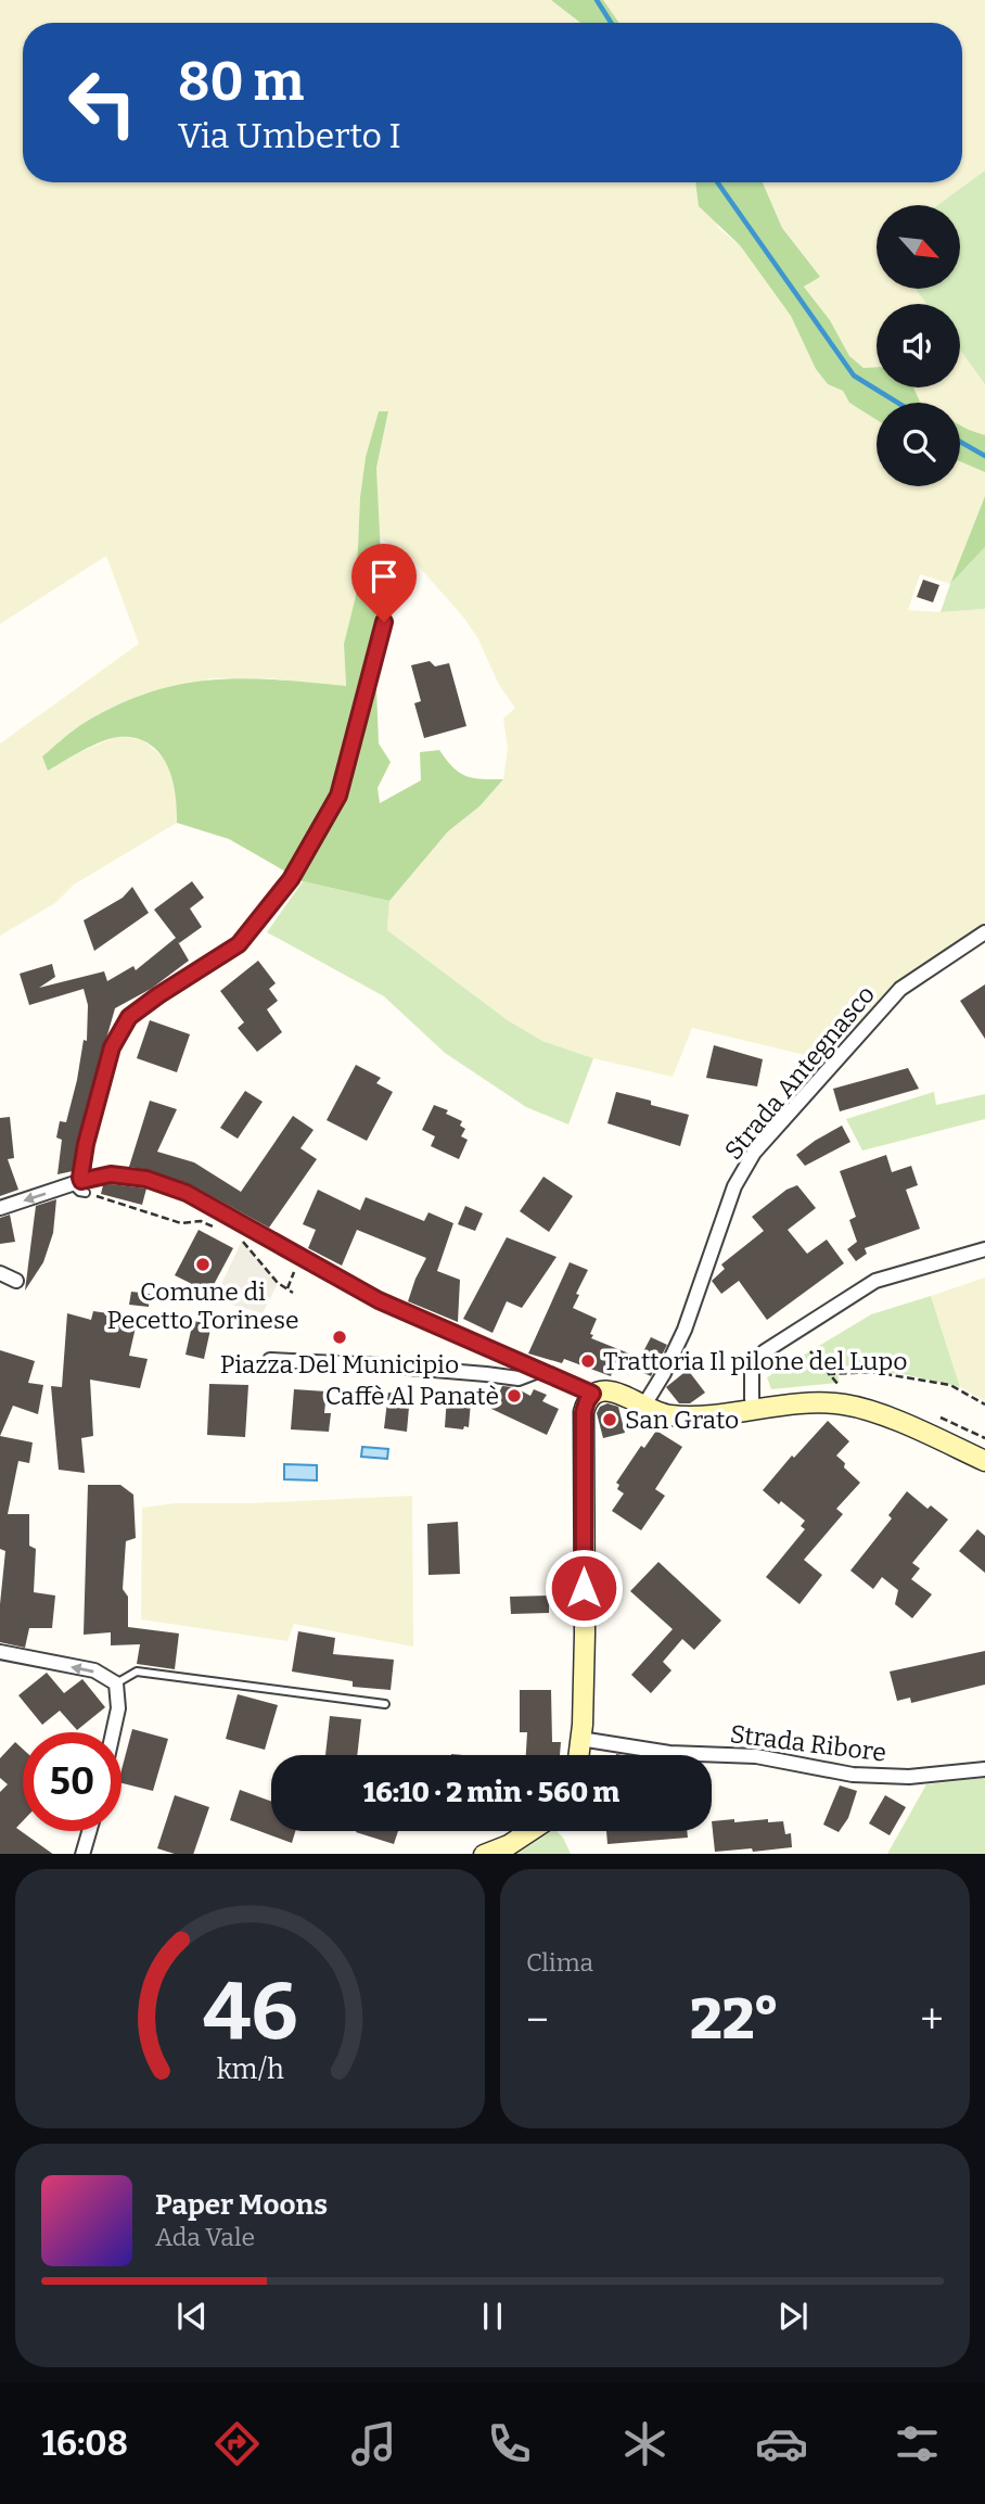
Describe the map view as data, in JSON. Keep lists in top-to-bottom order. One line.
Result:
{"streets":{"street":["Strada Antegnasco","Strada Ribore"]},"places":["Comune di Pecetto Torinese","Piazza Del Municipio","Trattoria Il pilone del Lupo","Caffè Al Panatè","San Grato"],"north":"bottom right","page":{"turn":["80 m","Via Umberto I"],"limit":"50","trip":"16:10 · 2 min · 560 m","tile":"Clima","heat":["−","22°","+"],"song":["Paper Moons","Ada Vale"],"tabs":"16:08","gauge":["46","km/h"]}}
